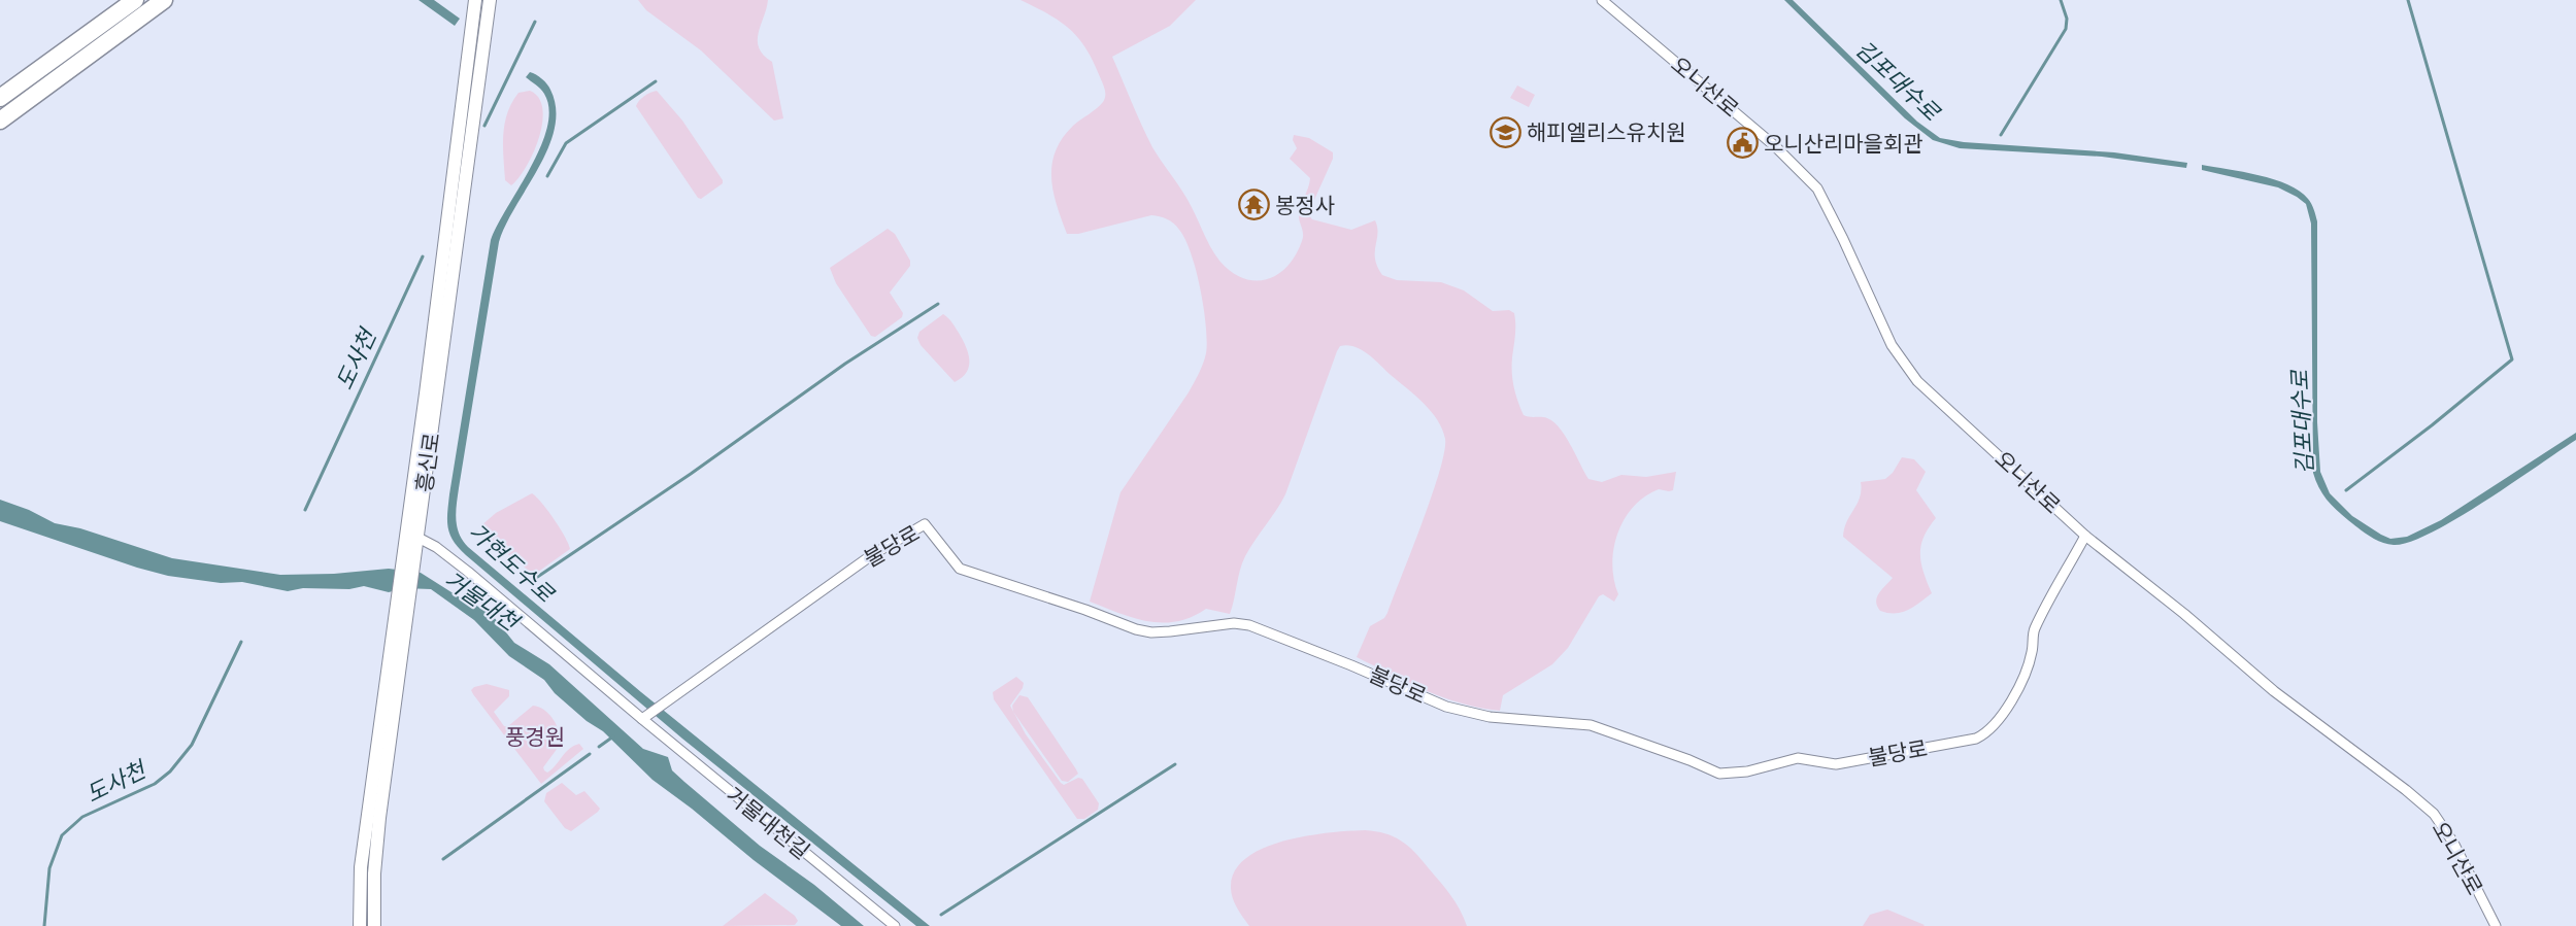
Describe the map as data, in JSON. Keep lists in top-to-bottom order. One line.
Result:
{"streets":{"main road":["흥신로"],"street":["오니산로","불당로","거물대천길"]},"crossings":[["오니산로","불당로"],["불당로","거물대천길"]],"water":["김포대수로","도사천","가현도수로","거물대천"],"parks":["풍경원"],"places":{"school or university":["해피엘리스유치원"],"public building":["오니산리마을회관"],"temple":["봉정사"]}}
